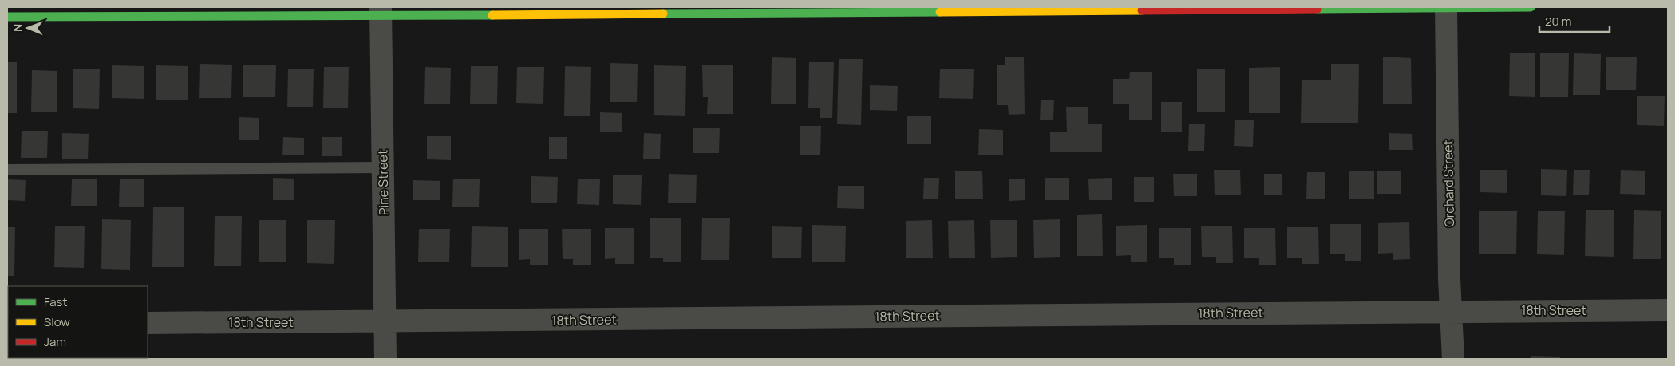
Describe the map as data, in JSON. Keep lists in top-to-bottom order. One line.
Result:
{"streets":{"street":["Pine Street","Orchard Street","18th Street"]},"crossings":[["Pine Street","18th Street"],["Orchard Street","18th Street"]],"legend":["Fast","Slow","Jam"],"scale_bar":"20 m","north":"left"}
